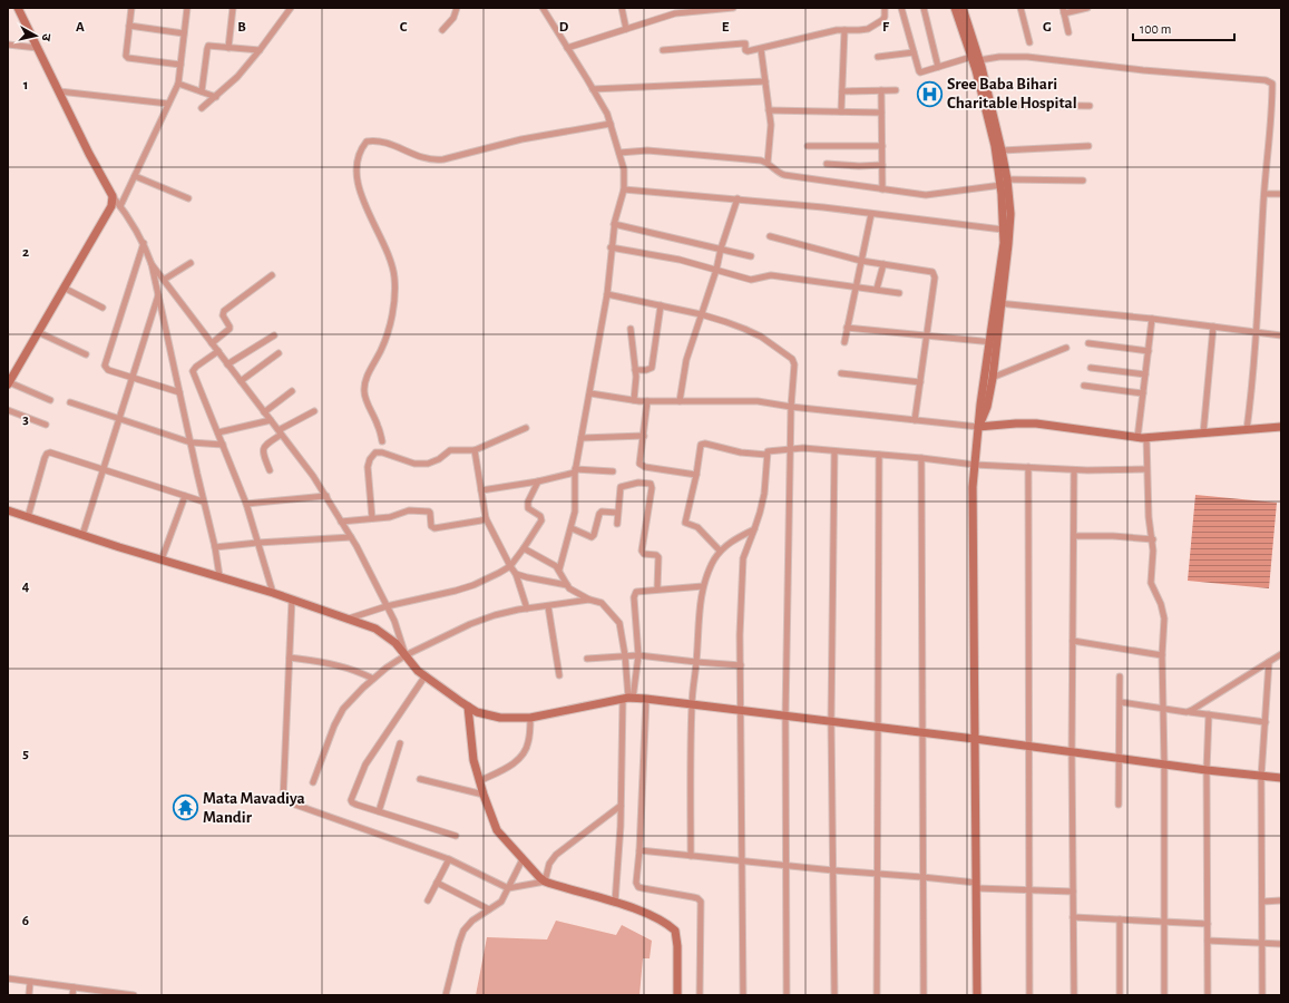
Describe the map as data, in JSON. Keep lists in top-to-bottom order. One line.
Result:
{"places":{"hospital":["Sree Baba Bihari Charitable Hospital"],"temple":["Mata Mavadiya Mandir"]},"scale_bar":"100 m","north":"right","grid":{"columns":["A","B","C","D","E","F","G"],"rows":["1","2","3","4","5","6"]}}
